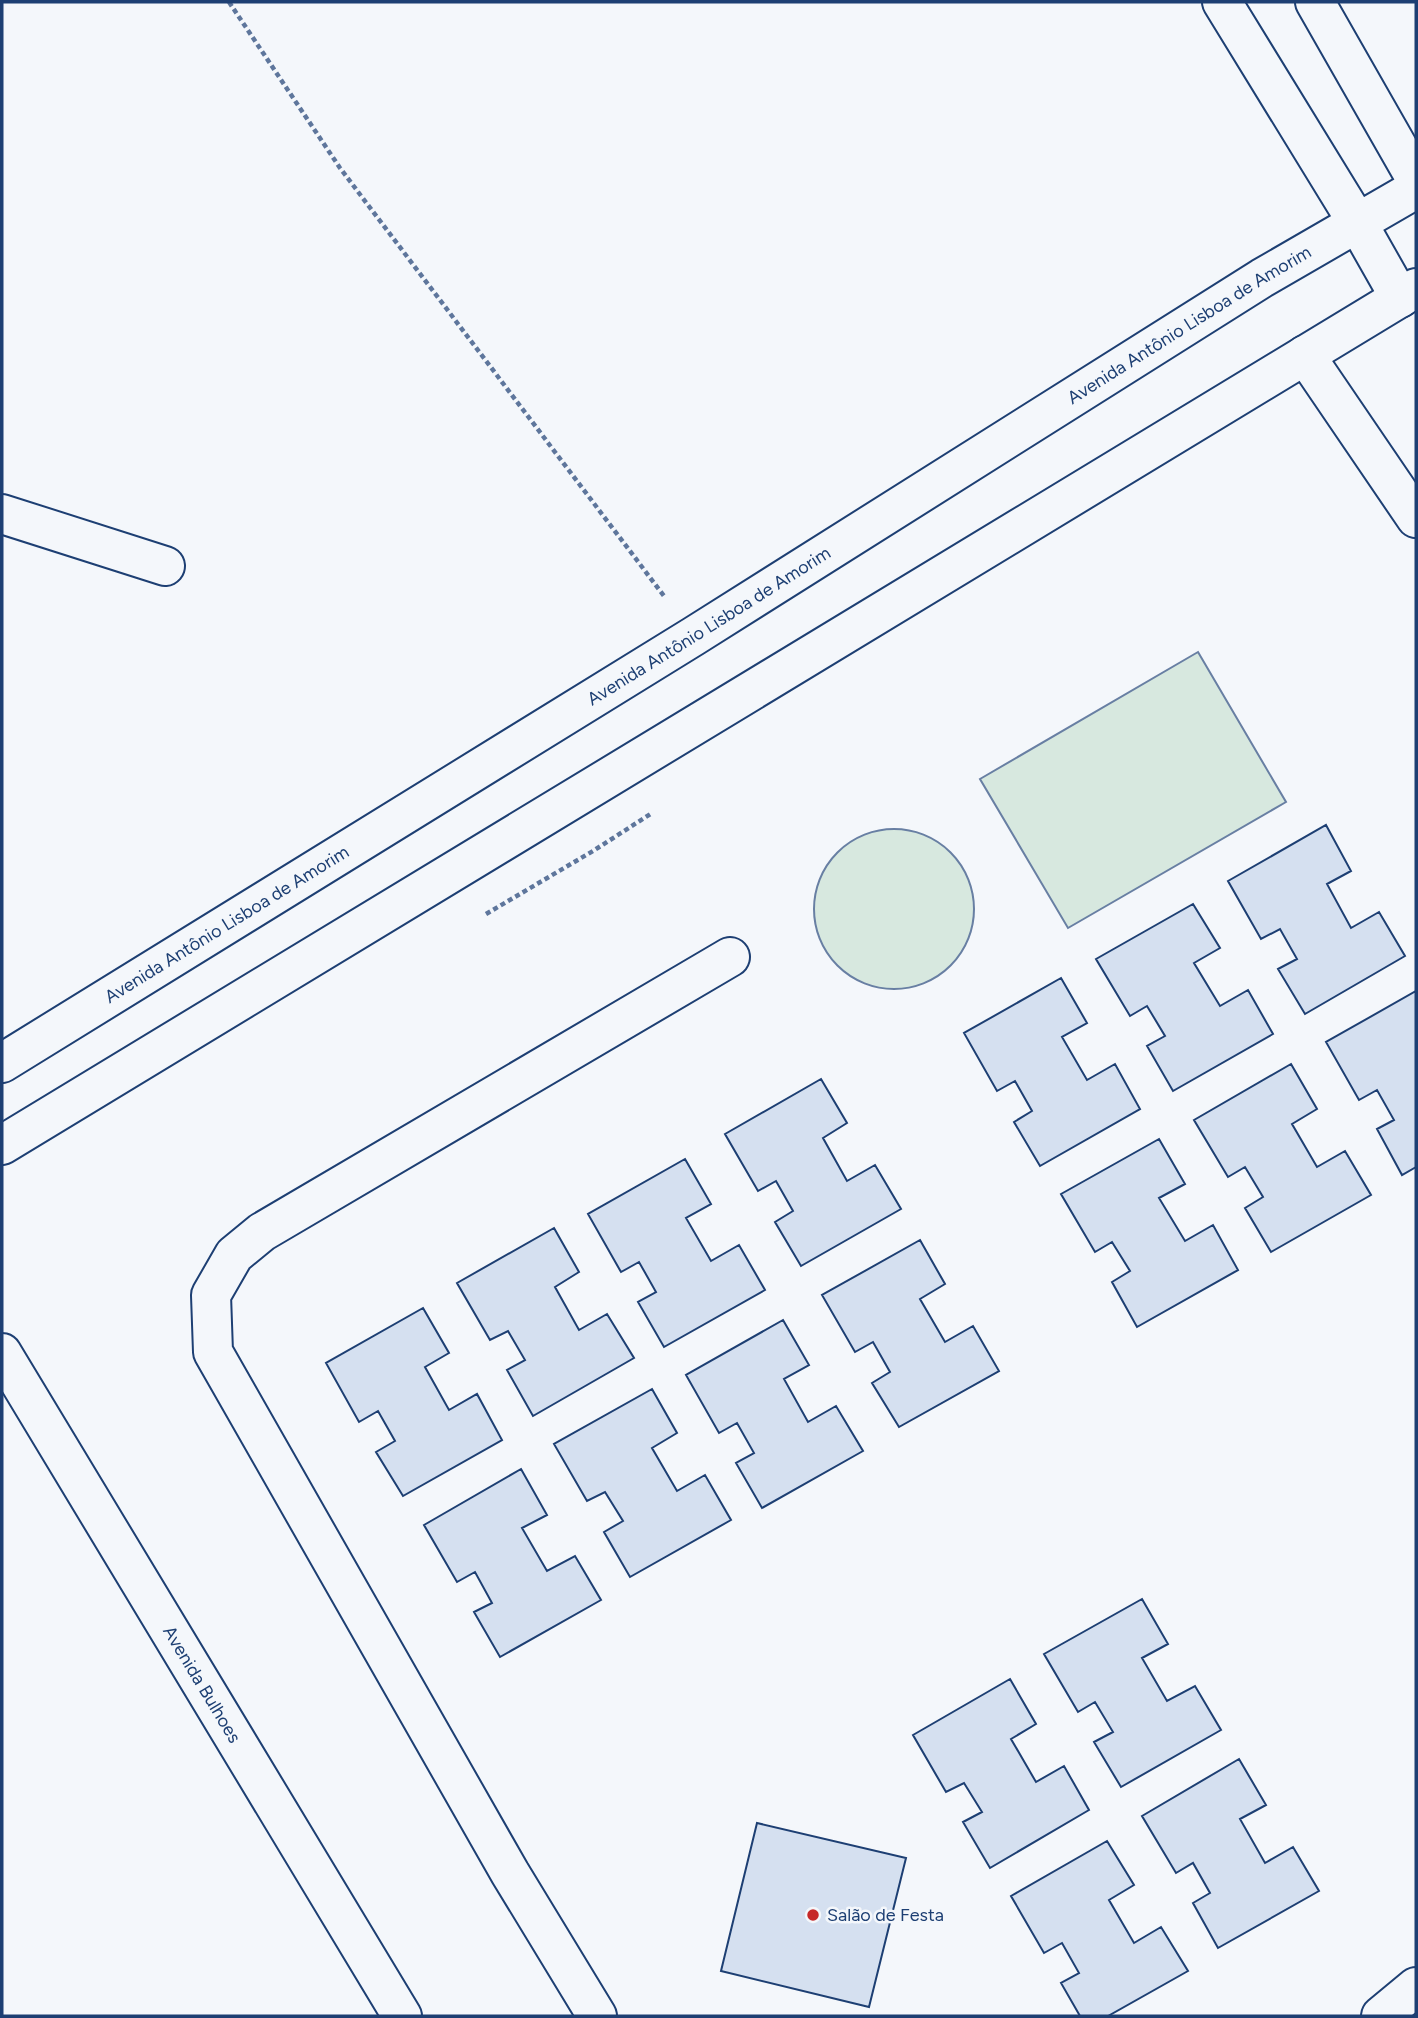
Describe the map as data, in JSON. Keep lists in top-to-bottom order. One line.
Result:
{"streets":{"main road":["Avenida Antônio Lisboa de Amorim","Avenida Bulhoes"]},"places":["Salão de Festa"]}
